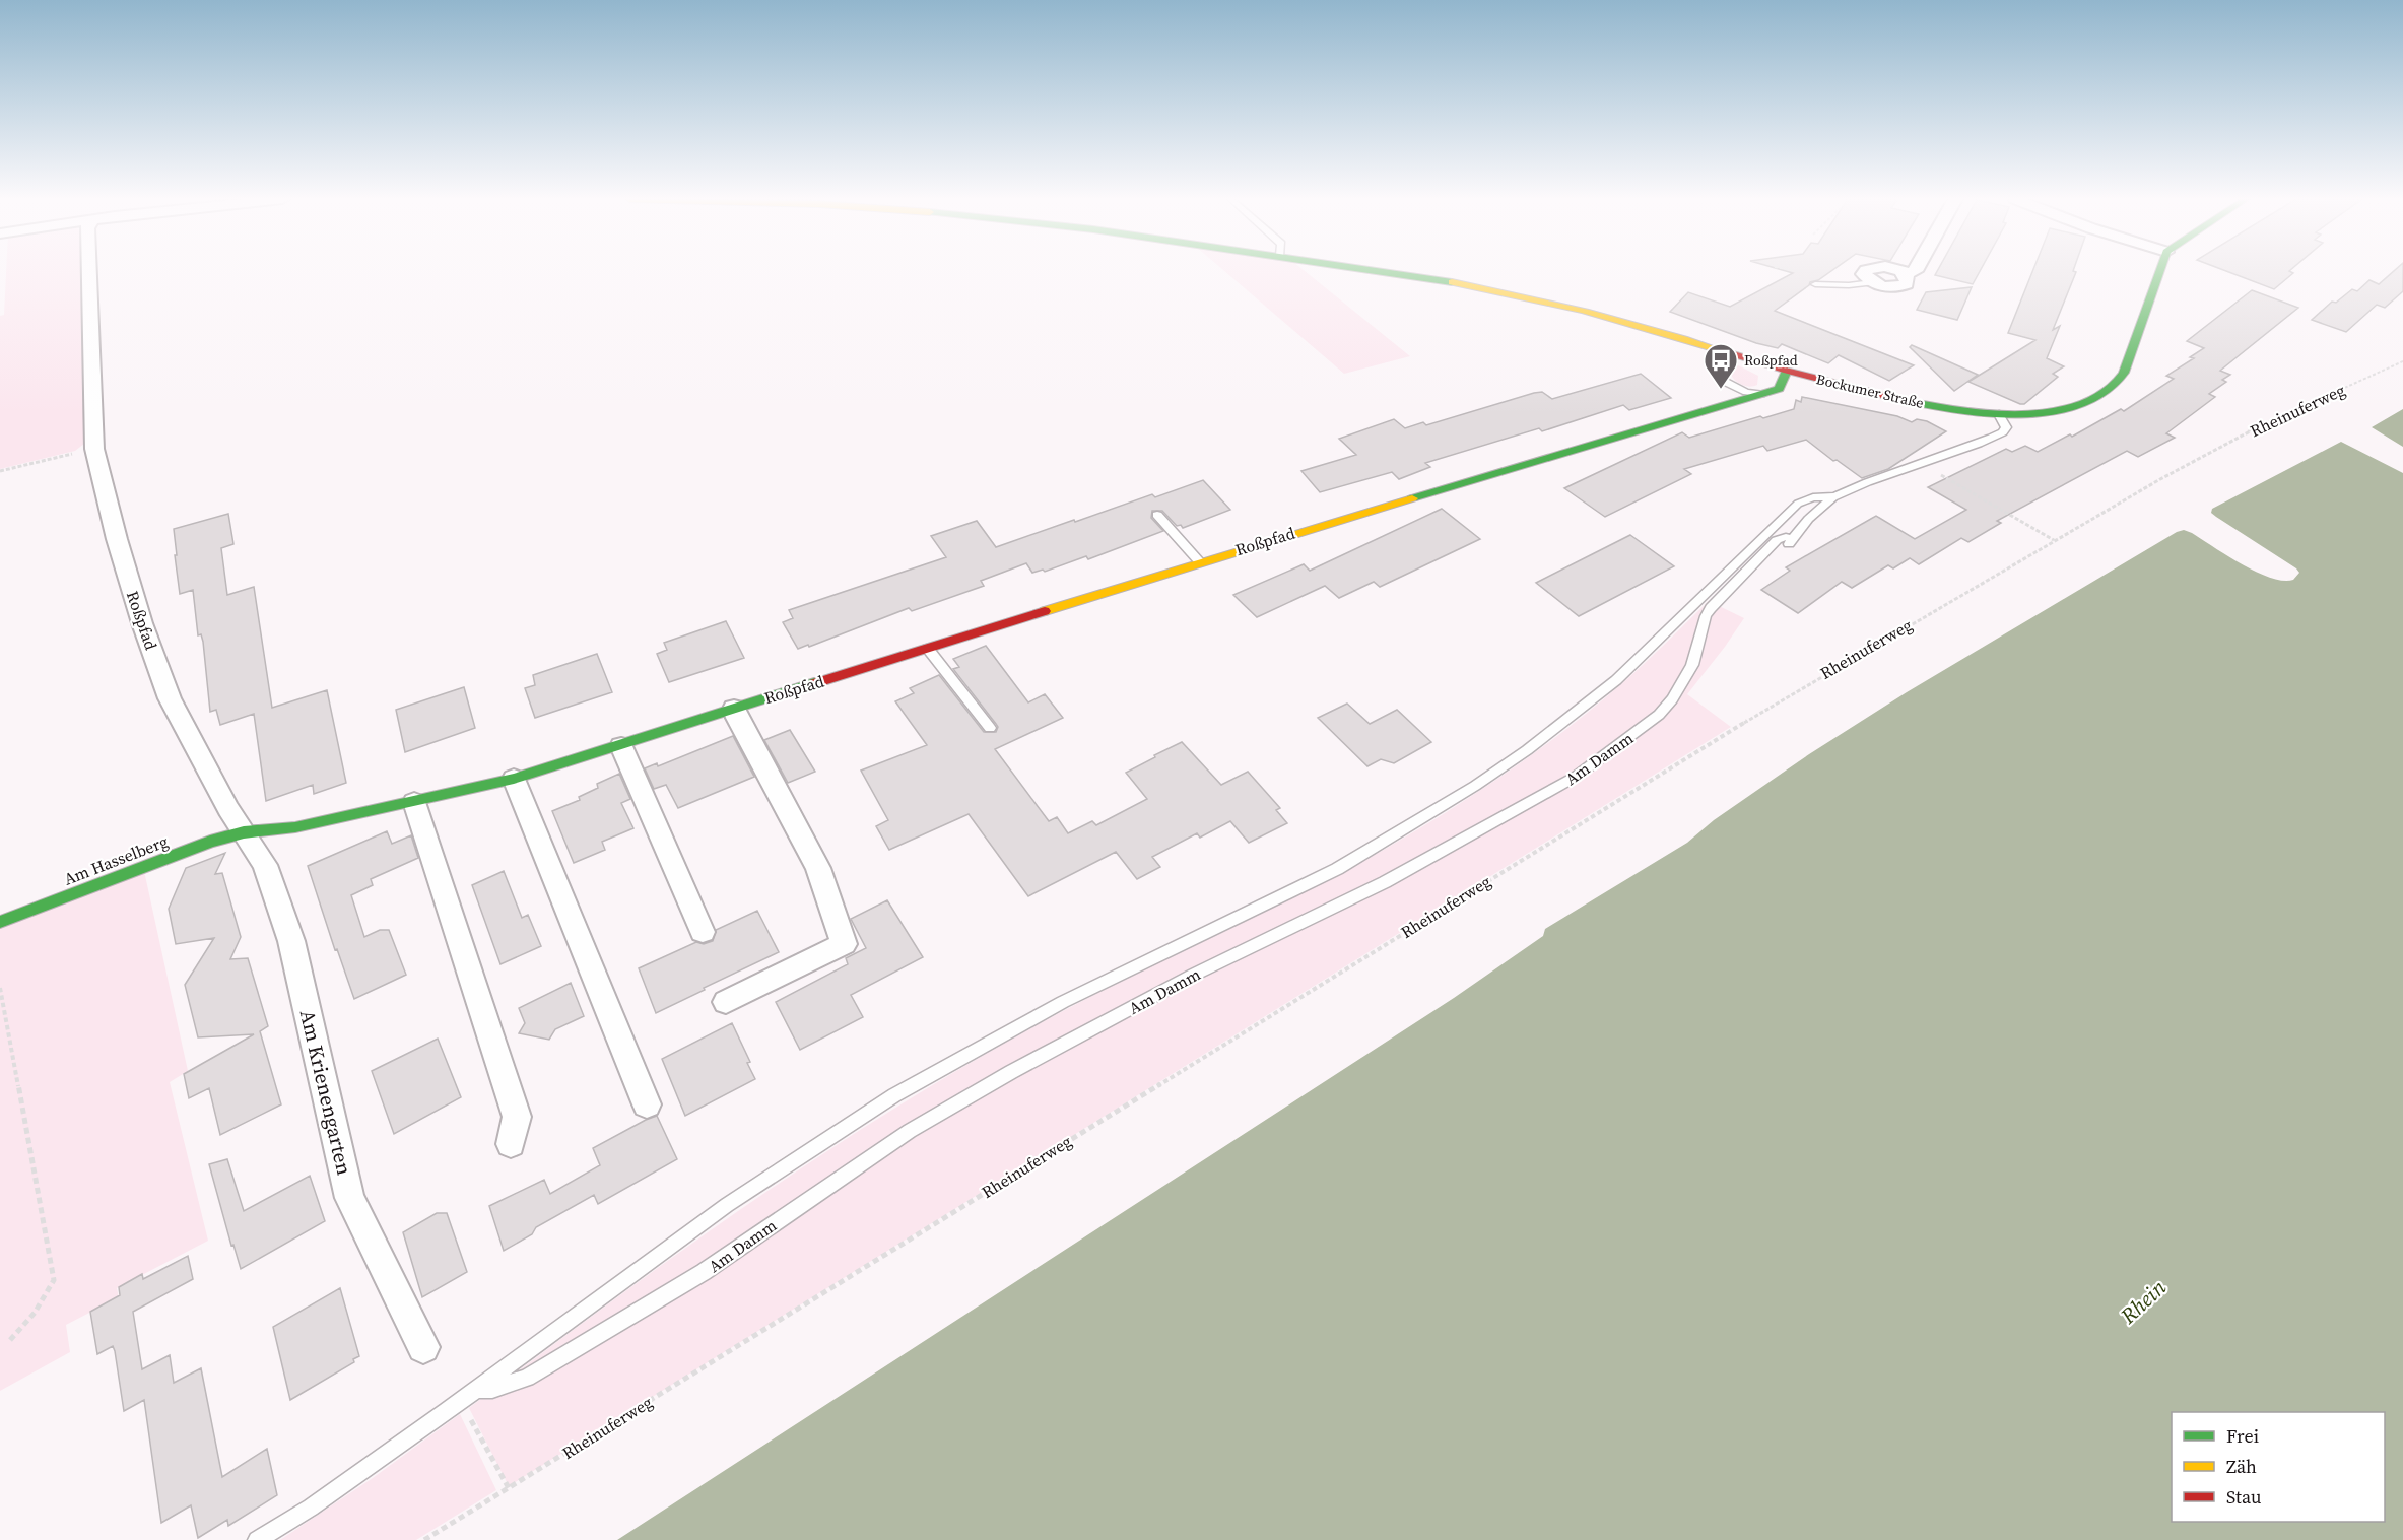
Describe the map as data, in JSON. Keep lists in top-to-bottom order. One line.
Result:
{"streets":{"street":["Bockumer Straße","Roßpfad","Am Hasselberg","Am Krienengarten"],"lane":["Am Damm"],"path":["Rheinuferweg"]},"crossings":[["Bockumer Straße","Roßpfad"],["Bockumer Straße","Am Damm"],["Roßpfad","Am Hasselberg"],["Roßpfad","Am Krienengarten"],["Am Hasselberg","Am Krienengarten"]],"water":["Rhein"],"places":{"bus stop":["Roßpfad"]},"legend":["Frei","Zäh","Stau"]}
